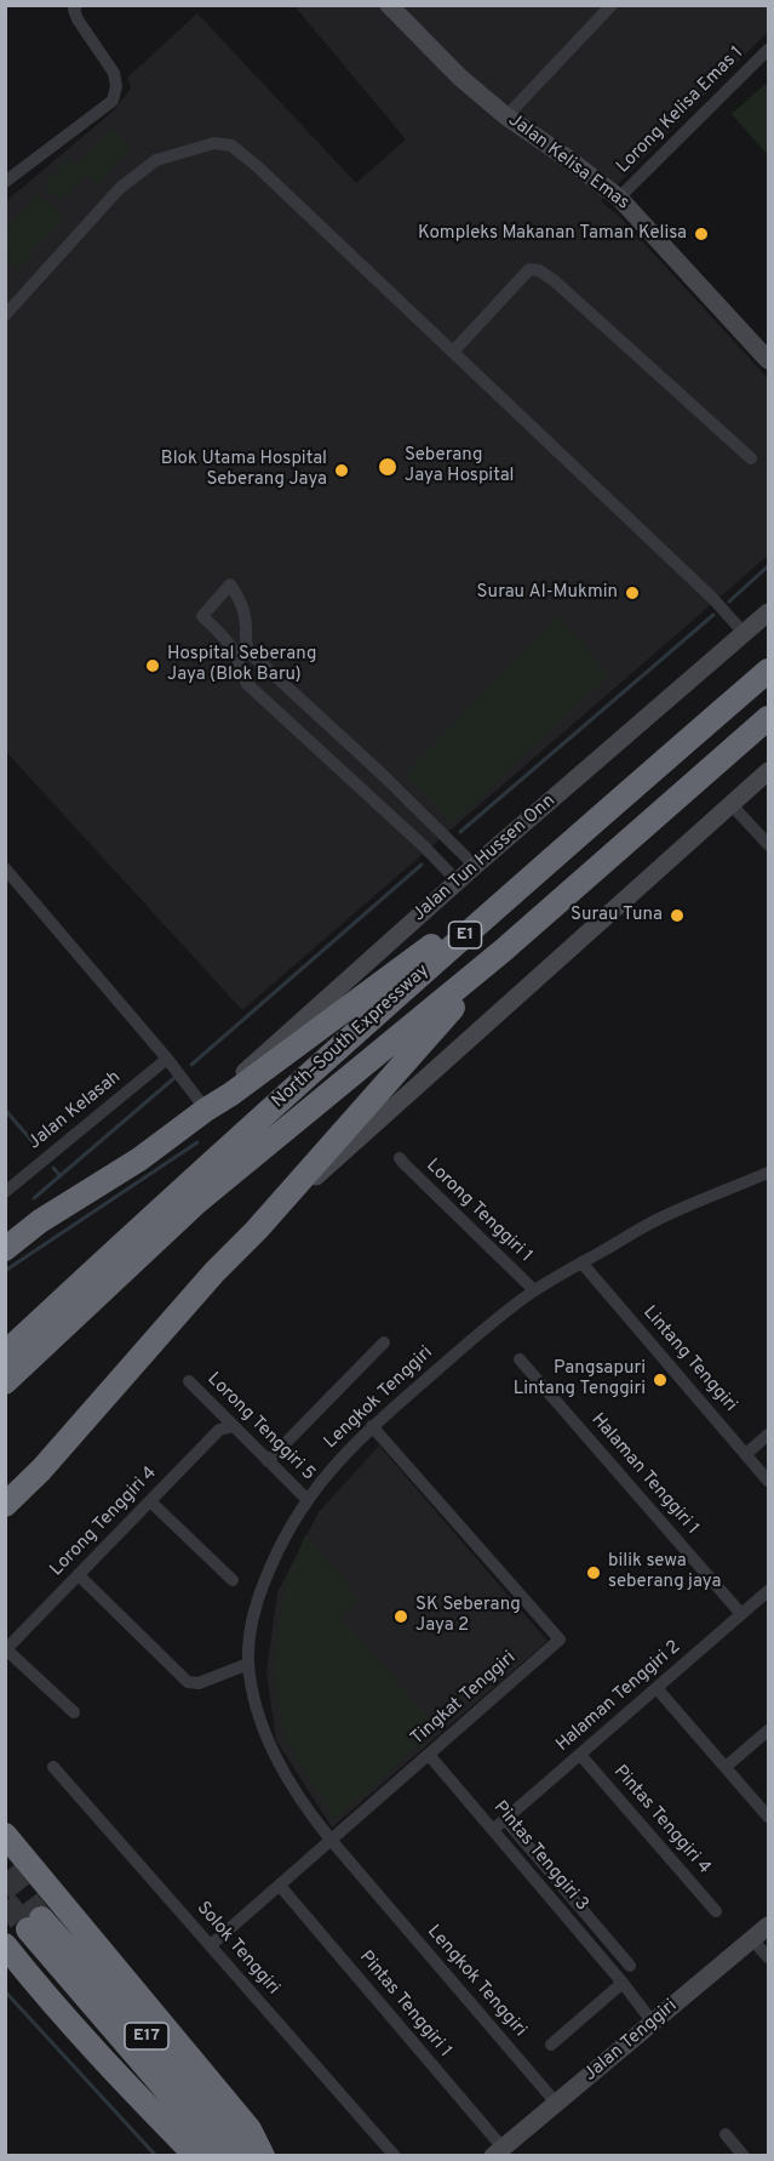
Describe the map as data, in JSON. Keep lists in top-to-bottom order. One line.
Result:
{"streets":{"highway":["E1","North–South Expressway","E17"],"main road":["Jalan Kelisa Emas","Jalan Tun Hussen Onn","Jalan Tenggiri"],"street":["Lorong Kelisa Emas 1","Jalan Kelasah","Lorong Tenggiri 1","Lintang Tenggiri","Lengkok Tenggiri","Lorong Tenggiri 5","Halaman Tenggiri 1","Lorong Tenggiri 4","Halaman Tenggiri 2","Tingkat Tenggiri","Pintas Tenggiri 4","Pintas Tenggiri 3","Solok Tenggiri","Pintas Tenggiri 1"]},"crossings":[["Lorong Kelisa Emas 1","Jalan Kelisa Emas"],["Lorong Tenggiri 1","Lengkok Tenggiri"],["Lintang Tenggiri","Lengkok Tenggiri"],["Lengkok Tenggiri","Lorong Tenggiri 5"],["Lengkok Tenggiri","Tingkat Tenggiri"],["Lengkok Tenggiri","Jalan Tenggiri"],["Lorong Tenggiri 5","Lorong Tenggiri 4"],["Halaman Tenggiri 1","Halaman Tenggiri 2"],["Halaman Tenggiri 2","Pintas Tenggiri 4"],["Halaman Tenggiri 2","Pintas Tenggiri 3"],["Tingkat Tenggiri","Pintas Tenggiri 3"],["Tingkat Tenggiri","Solok Tenggiri"],["Tingkat Tenggiri","Pintas Tenggiri 1"],["Pintas Tenggiri 3","Jalan Tenggiri"],["Pintas Tenggiri 1","Jalan Tenggiri"]],"places":["Kompleks Makanan Taman Kelisa","Seberang Jaya Hospital","Blok Utama Hospital Seberang Jaya","Surau Al-Mukmin","Hospital Seberang Jaya (Blok Baru)","Surau Tuna","Pangsapuri Lintang Tenggiri","bilik sewa seberang jaya","SK Seberang Jaya 2"]}
